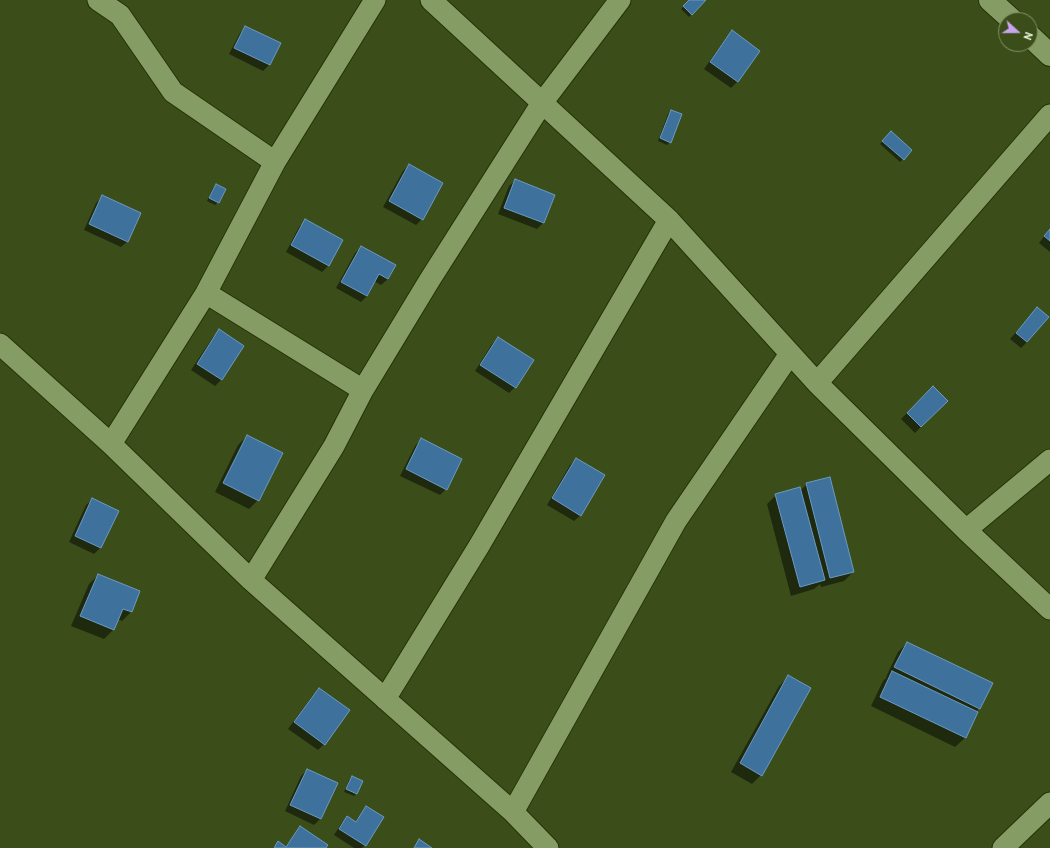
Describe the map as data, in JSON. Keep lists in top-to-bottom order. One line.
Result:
{"north":"right"}
